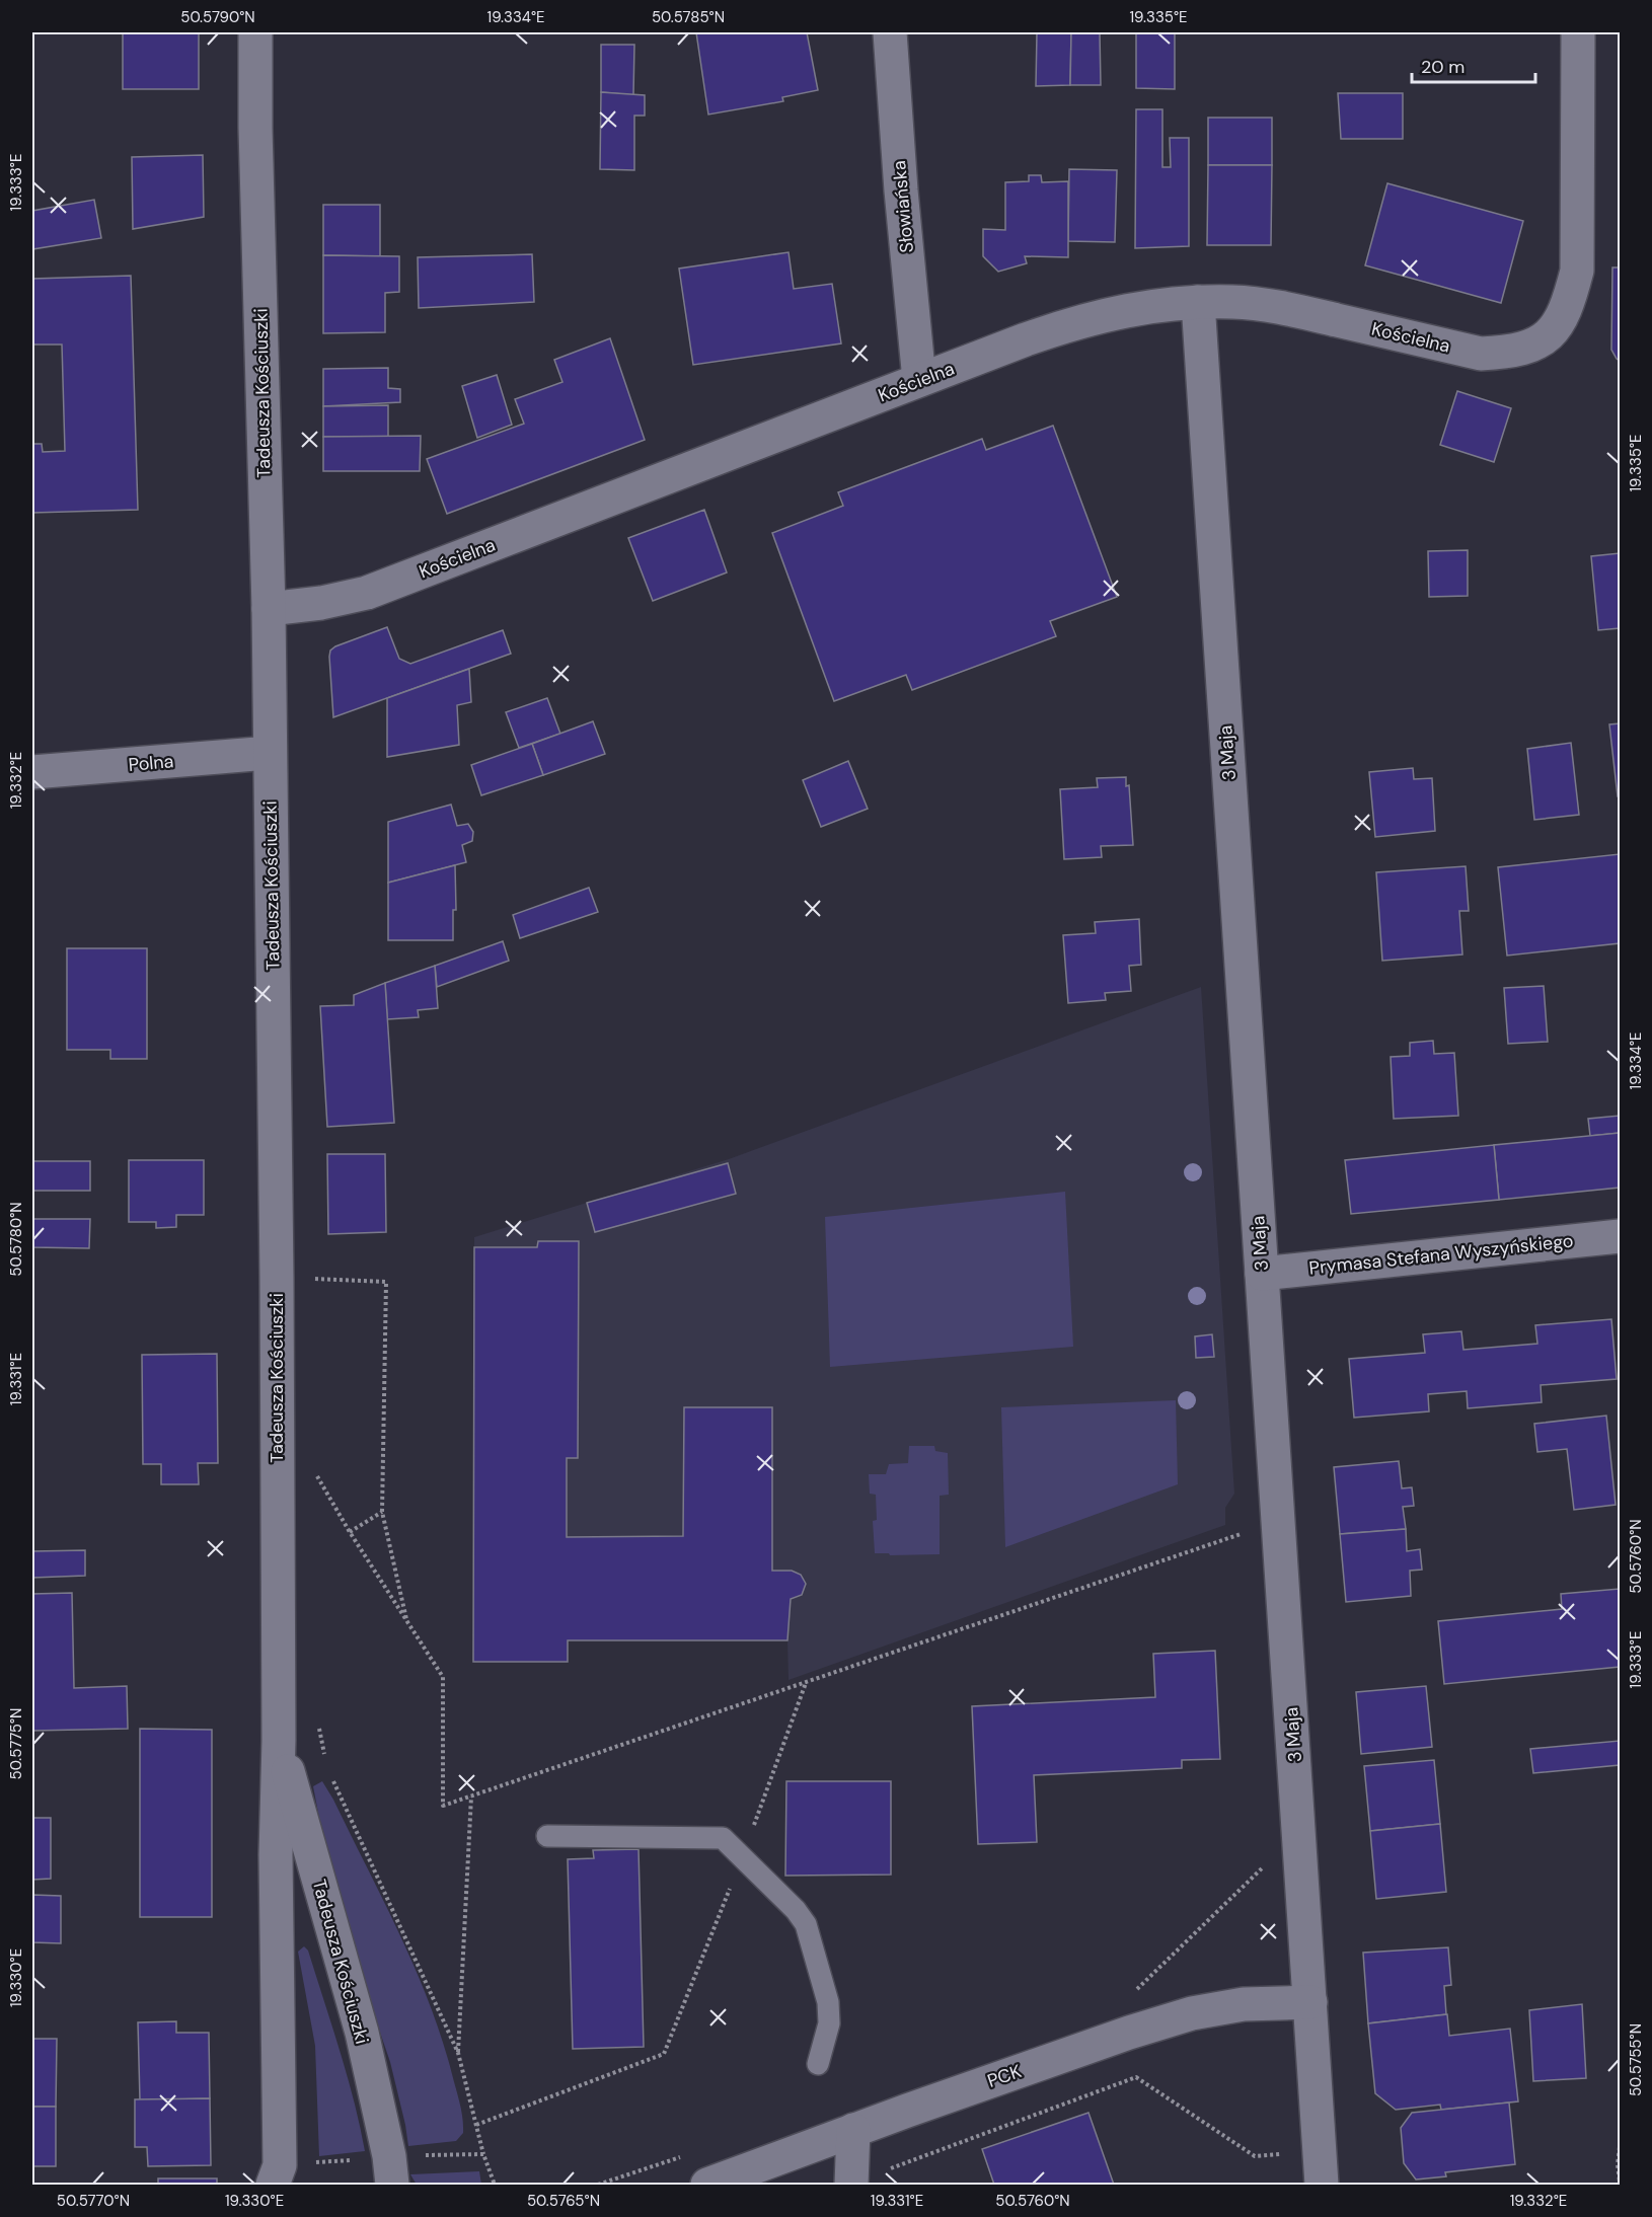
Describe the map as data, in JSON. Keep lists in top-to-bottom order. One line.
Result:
{"streets":{"street":["Słowiańska","Kościelna","Tadeusza Kościuszki","3 Maja","Polna","Prymasa Stefana Wyszyńskiego","PCK"]},"crossings":[["Słowiańska","Kościelna"],["Kościelna","Tadeusza Kościuszki"],["Kościelna","3 Maja"],["Tadeusza Kościuszki","Polna"],["3 Maja","Prymasa Stefana Wyszyńskiego"],["3 Maja","PCK"]],"scale_bar":"20 m","coordinates":["50.5790°N","19.334°E","50.5785°N","19.335°E","19.333°E","19.332°E","50.5780°N","19.331°E","50.5760°N","50.5775°N","19.330°E","50.5755°N","50.5770°N","50.5765°N"]}
